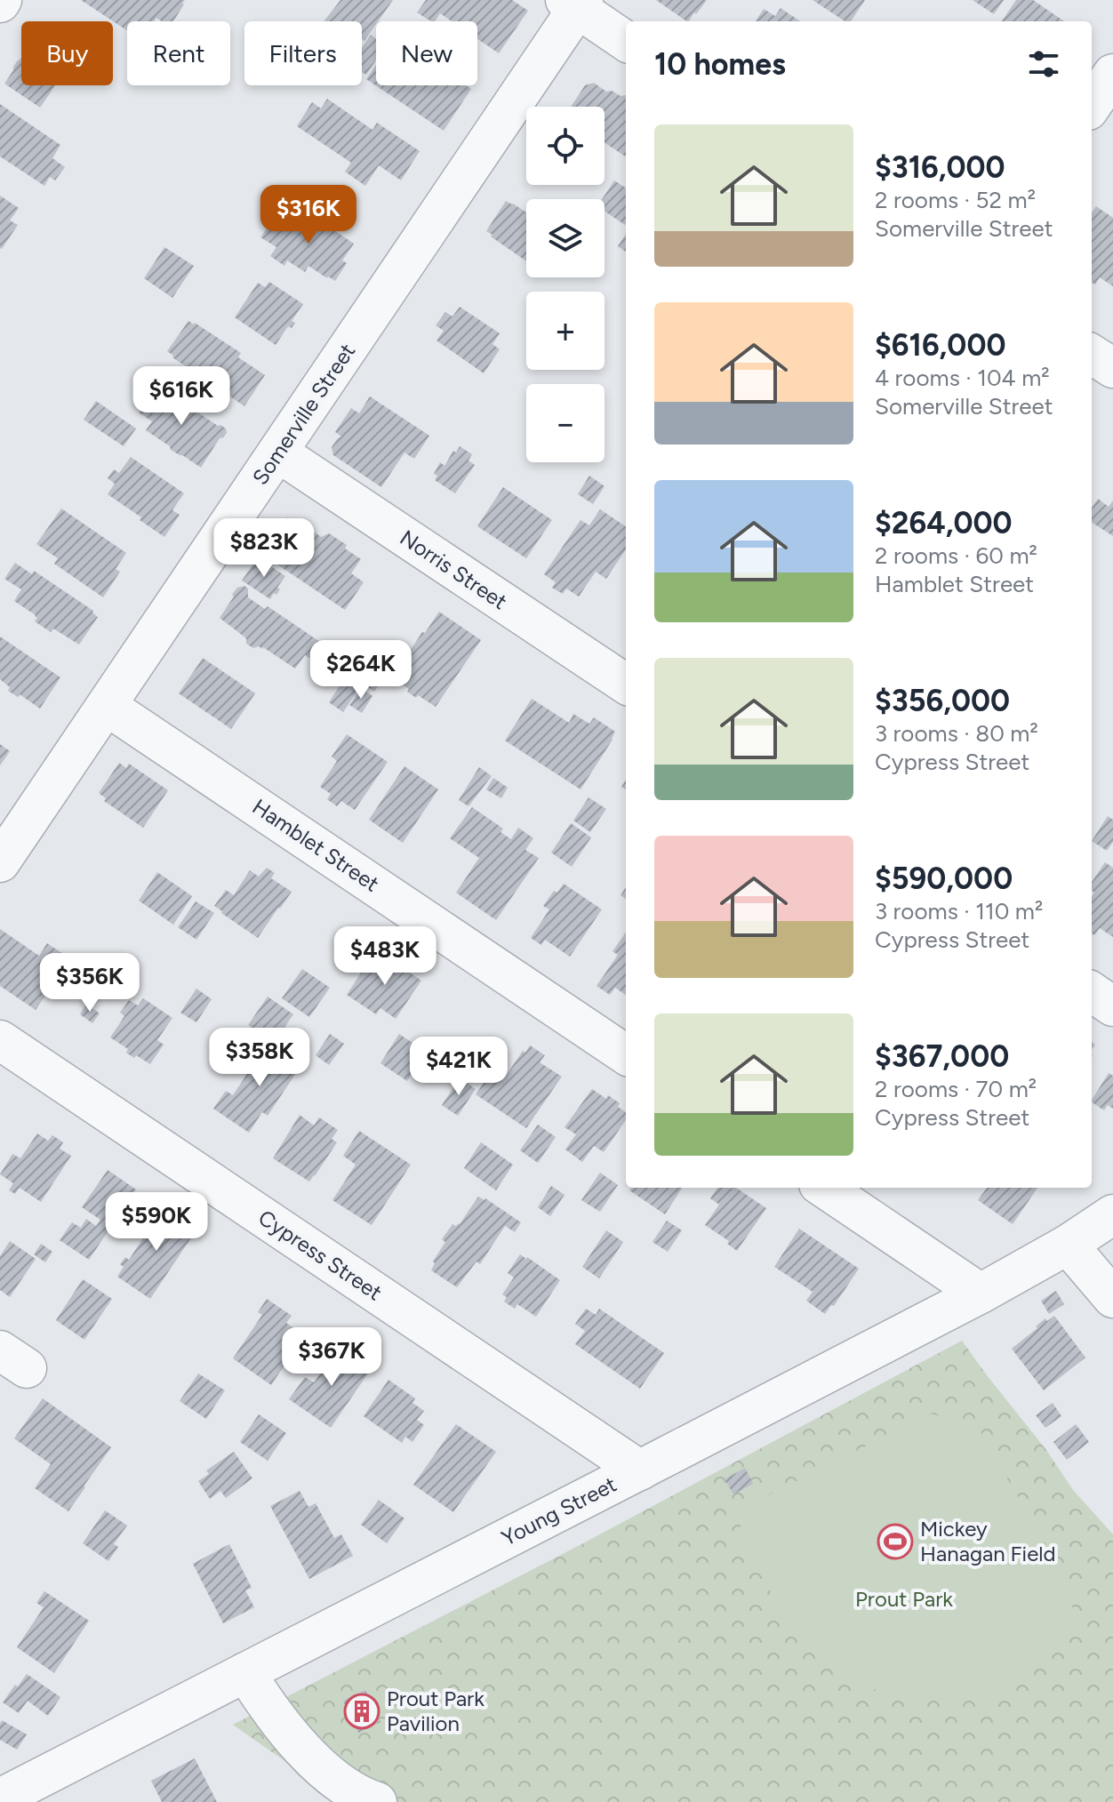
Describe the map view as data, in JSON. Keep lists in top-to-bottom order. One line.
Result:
{"streets":{"street":["Somerville Street","Norris Street","Hamblet Street","Cypress Street","Young Street"]},"crossings":[["Somerville Street","Norris Street"],["Somerville Street","Hamblet Street"],["Cypress Street","Young Street"]],"parks":["Prout Park"],"places":{"sports":["Mickey Hanagan Field"],"building":["Prout Park Pavilion"]},"page":{"chip":["Buy","Rent","Filters","New"],"heading":"10 homes","map_buttons":["+","−"],"list":[{"name":"$316,000","note":"2 rooms · 52 m² · Somerville Street"},{"name":"$616,000","note":"4 rooms · 104 m² · Somerville Street"},{"name":"$264,000","note":"2 rooms · 60 m² · Hamblet Street"},{"name":"$356,000","note":"3 rooms · 80 m² · Cypress Street"},{"name":"$590,000","note":"3 rooms · 110 m² · Cypress Street"},{"name":"$367,000","note":"2 rooms · 70 m² · Cypress Street"}],"price":["$316K","$616K","$823K","$264K","$483K","$356K","$358K","$421K","$590K","$367K"]}}
